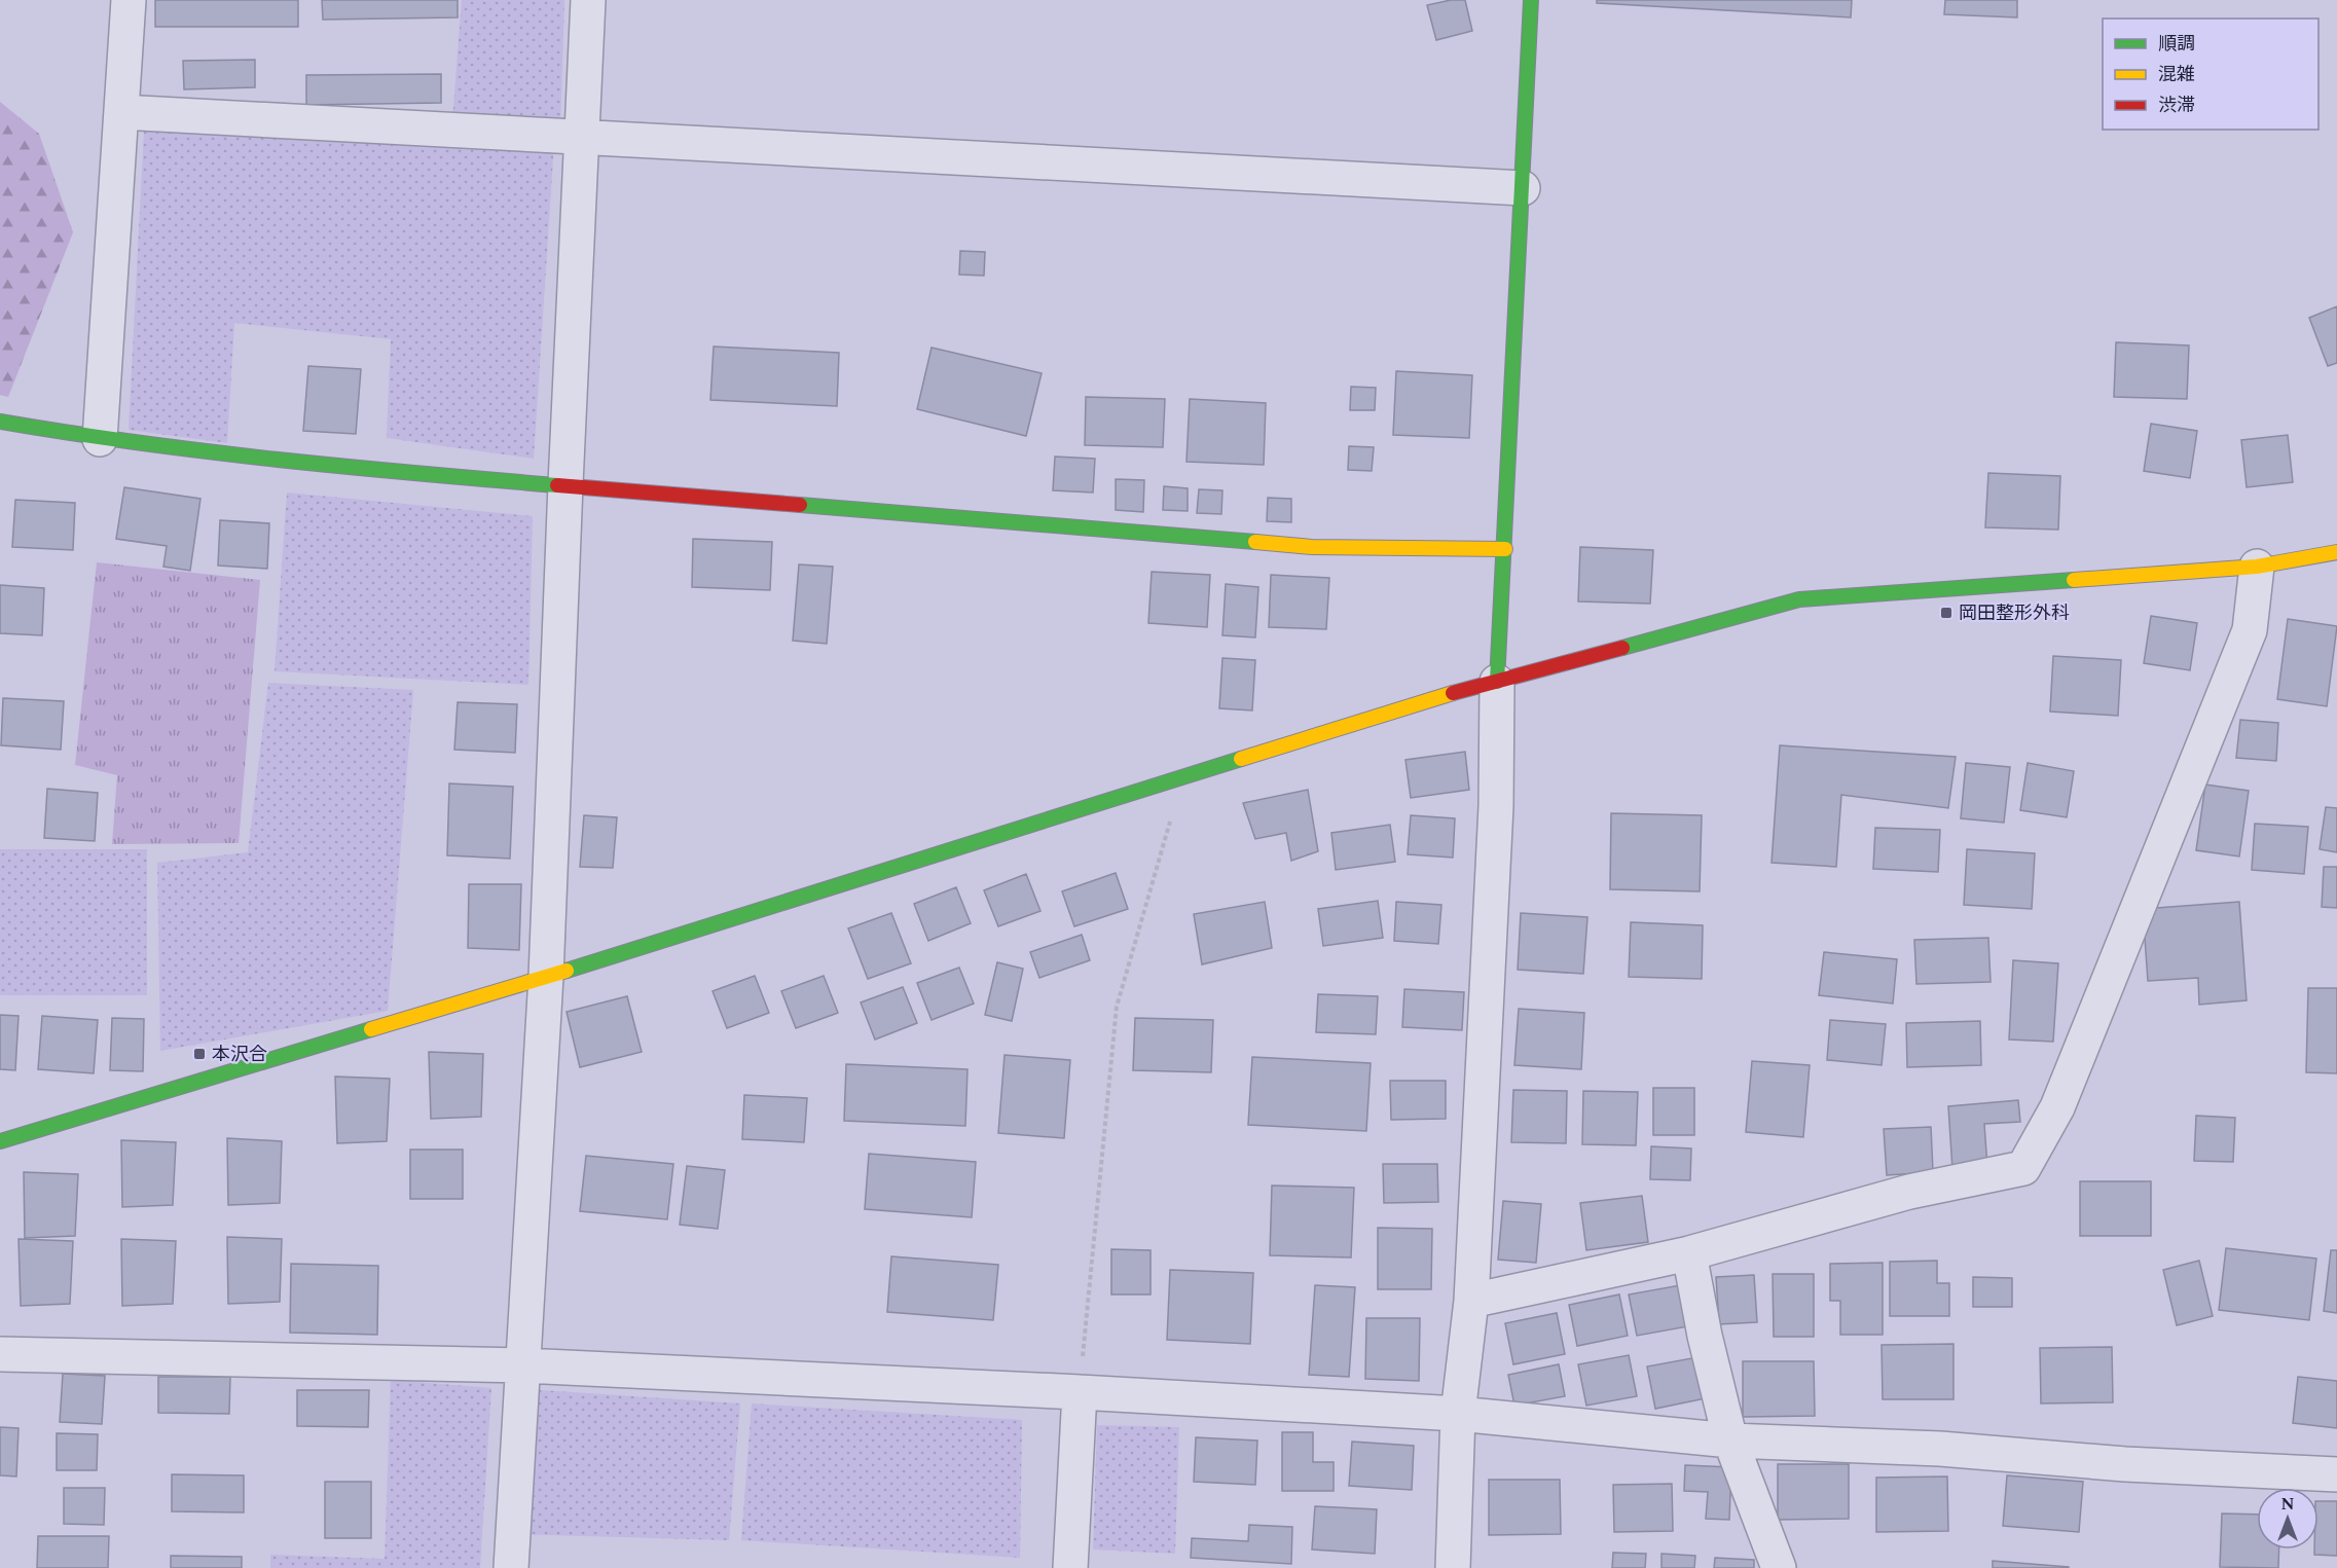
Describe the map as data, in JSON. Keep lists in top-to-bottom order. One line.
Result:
{"places":{"transit":["岡田整形外科","本沢合"]},"legend":["順調","混雑","渋滞"],"north":"top"}
